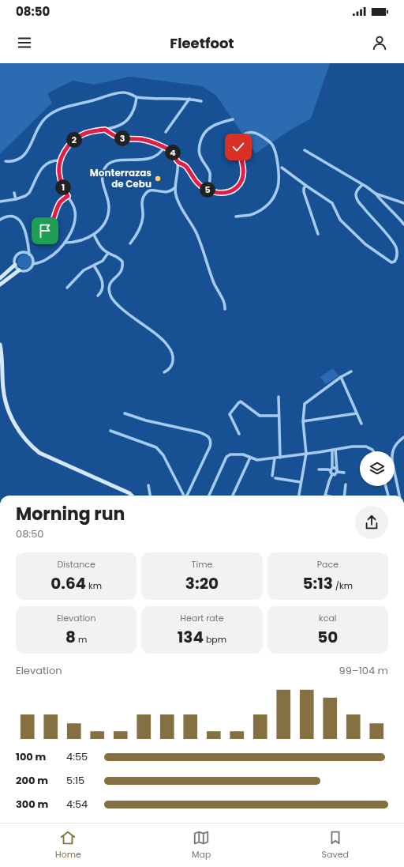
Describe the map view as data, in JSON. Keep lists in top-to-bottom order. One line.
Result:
{"places":["Monterrazas de Cebu"],"page":{"status":"08:50","header":"Fleetfoot","pins":["3","2","4","1","5"],"heading":["Morning run","08:50"],"stats":[["Distance","0.64 km"],["Time","3:20"],["Pace","5:13 /km"],["Elevation","8 m"],["Heart rate","134 bpm"],["kcal","50"]],"chart":["Elevation","99–104 m"],"list":[{"name":"100 m","note":"4:55"},{"name":"200 m","note":"5:15"},{"name":"300 m","note":"4:54"}],"tabs":["Home","Map","Saved"]}}
